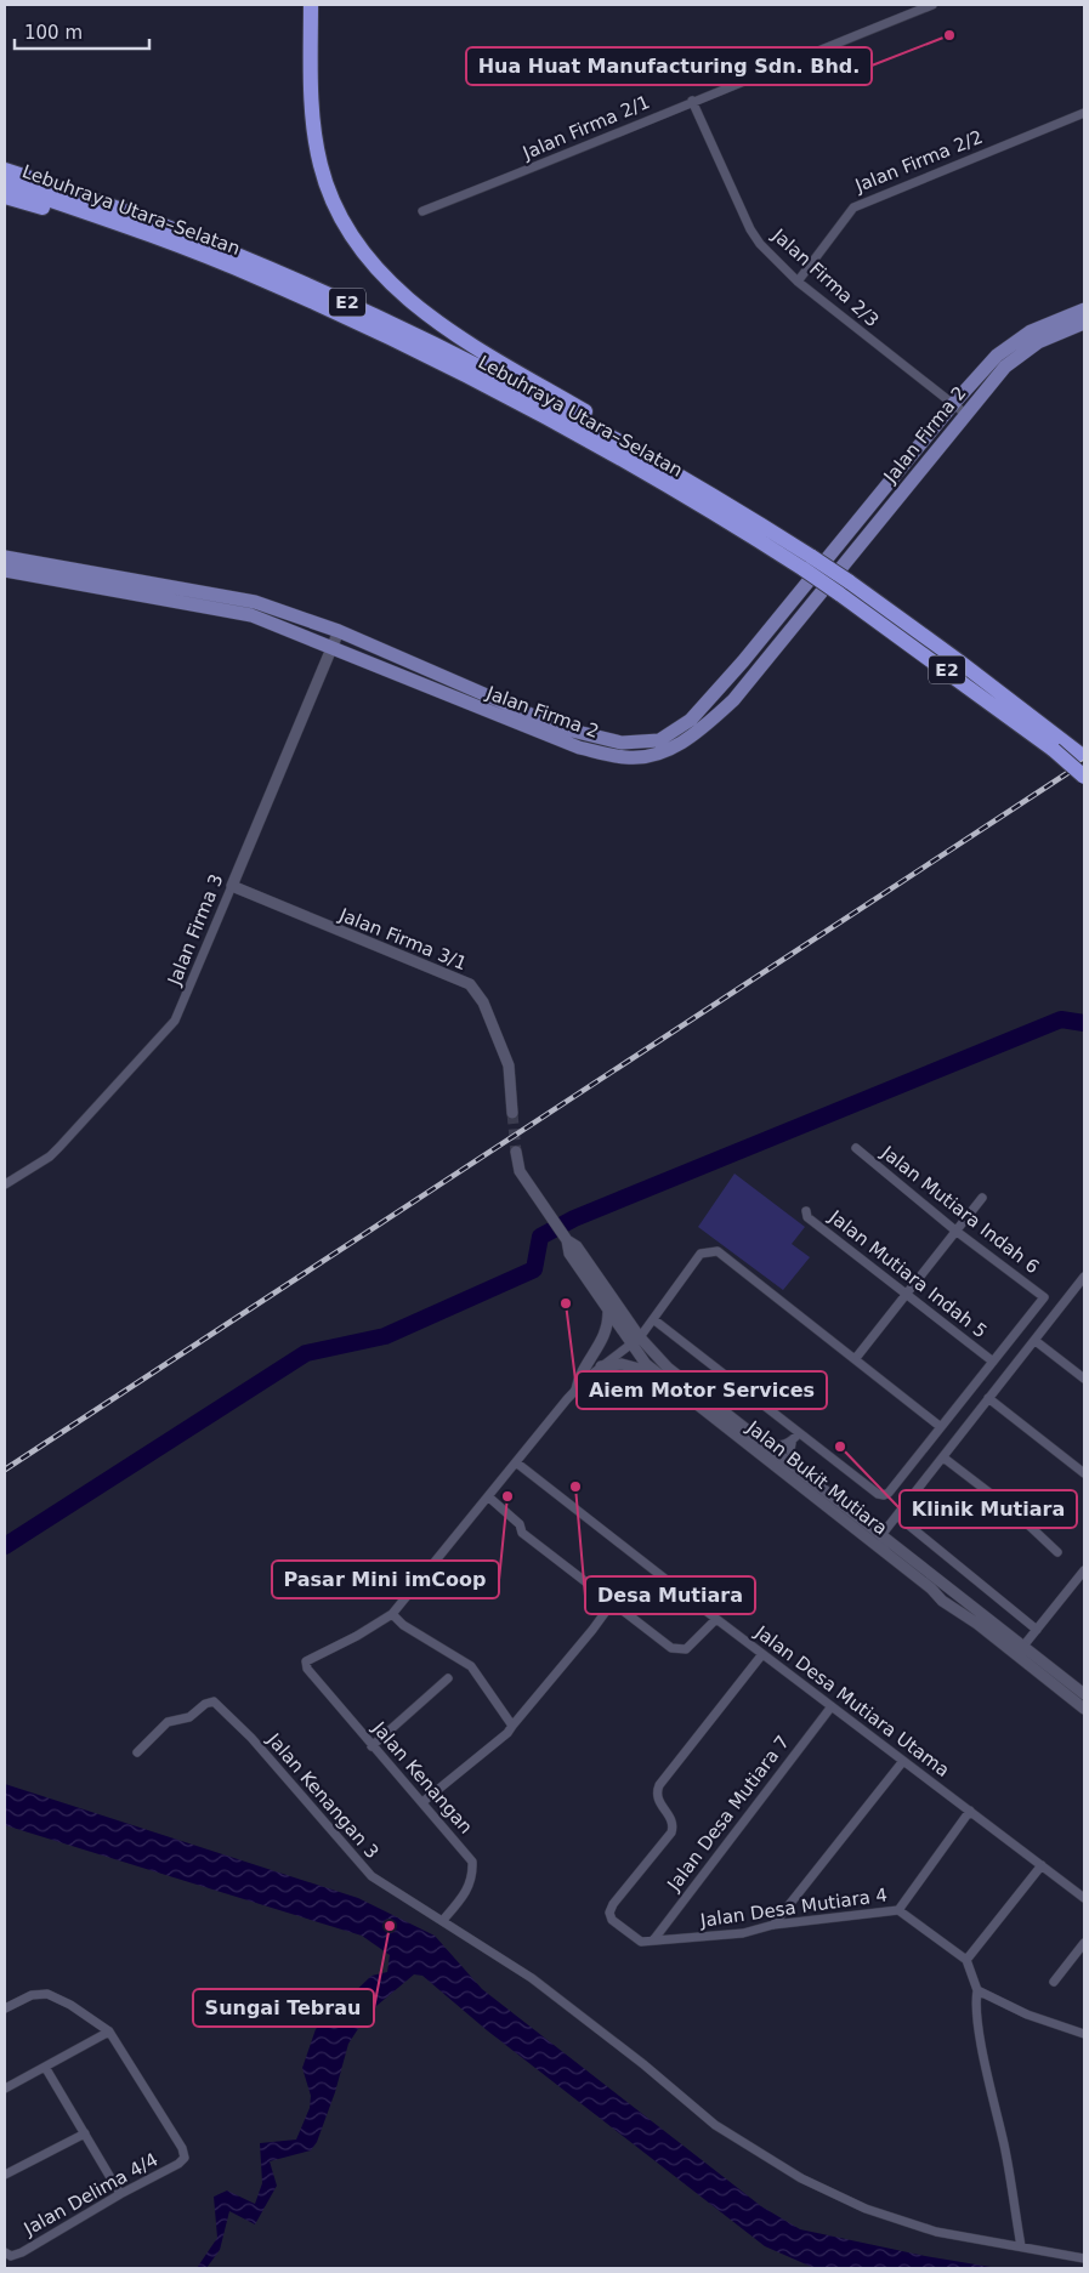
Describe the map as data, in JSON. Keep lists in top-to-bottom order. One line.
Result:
{"streets":{"highway":["Lebuhraya Utara–Selatan","E2"],"main road":["Jalan Firma 2"],"street":["Jalan Firma 2/1","Jalan Firma 2/2","Jalan Firma 2/3","Jalan Firma 3","Jalan Firma 3/1","Jalan Mutiara Indah 6","Jalan Mutiara Indah 5","Jalan Bukit Mutiara","Jalan Desa Mutiara Utama","Jalan Kenangan","Jalan Kenangan 3","Jalan Desa Mutiara 7","Jalan Desa Mutiara 4","Jalan Delima 4/4"]},"crossings":[["Jalan Firma 2/1","Jalan Firma 2/3"],["Jalan Firma 2/2","Jalan Firma 2/3"],["Jalan Firma 2/3","Jalan Firma 2"],["Jalan Firma 2","Jalan Firma 3"],["Jalan Firma 3","Jalan Firma 3/1"],["Jalan Mutiara Indah 6","Jalan Mutiara Indah 5"],["Jalan Desa Mutiara Utama","Jalan Desa Mutiara 7"],["Jalan Desa Mutiara Utama","Jalan Desa Mutiara 4"],["Jalan Kenangan","Jalan Kenangan 3"],["Jalan Desa Mutiara 7","Jalan Desa Mutiara 4"]],"places":["Hua Huat Manufacturing Sdn. Bhd.","Aiem Motor Services","Klinik Mutiara","Desa Mutiara","Pasar Mini imCoop","Sungai Tebrau"],"scale_bar":"100 m"}
